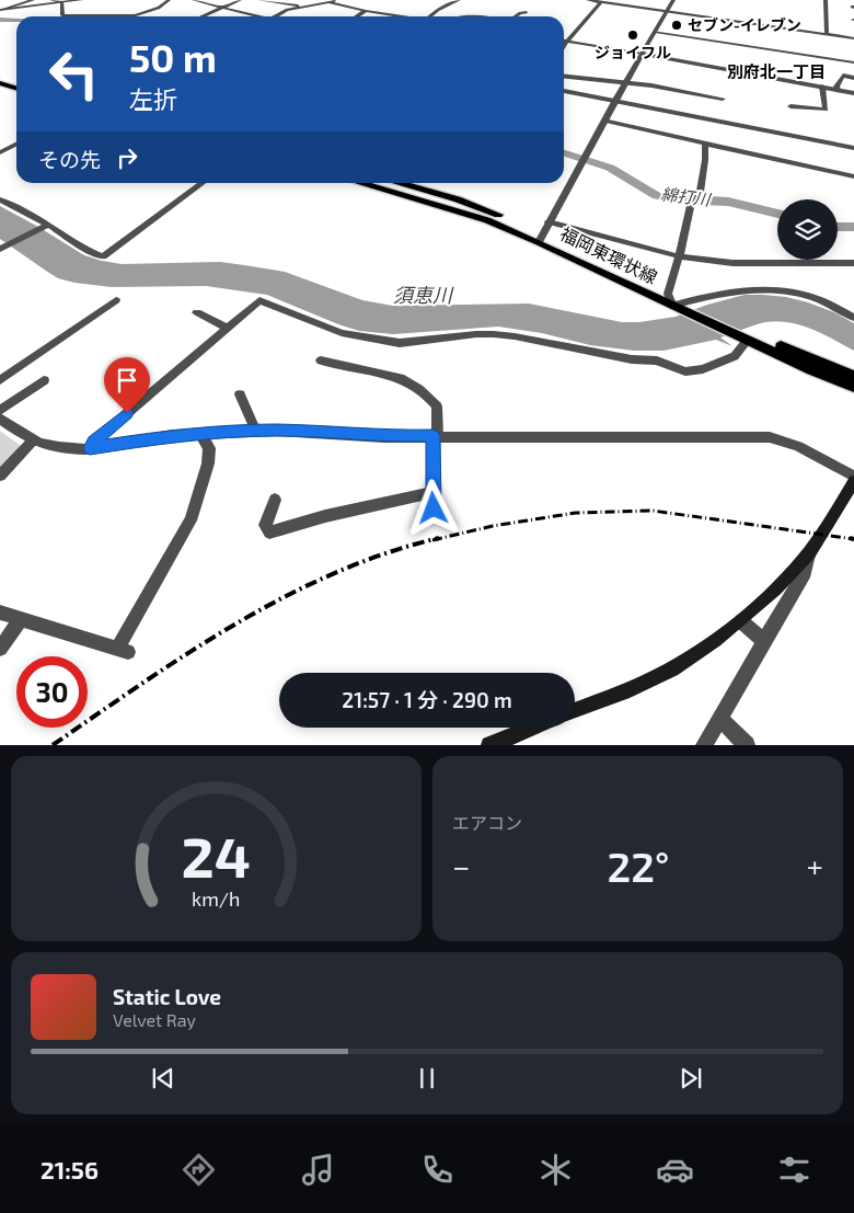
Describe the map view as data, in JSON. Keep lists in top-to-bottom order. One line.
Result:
{"streets":{"main road":["福岡東環状線"]},"districts":["別府北一丁目"],"water":["綿打川","須恵川"],"places":["セブン-イレブン","ジョイフル"],"page":{"turn":["50 m","左折"],"then":"その先","limit":"30","trip":"21:57 · 1 分 · 290 m","tile":"エアコン","heat":["−","22°","+"],"song":["Static Love","Velvet Ray"],"tabs":"21:56","gauge":["24","km/h"]}}
